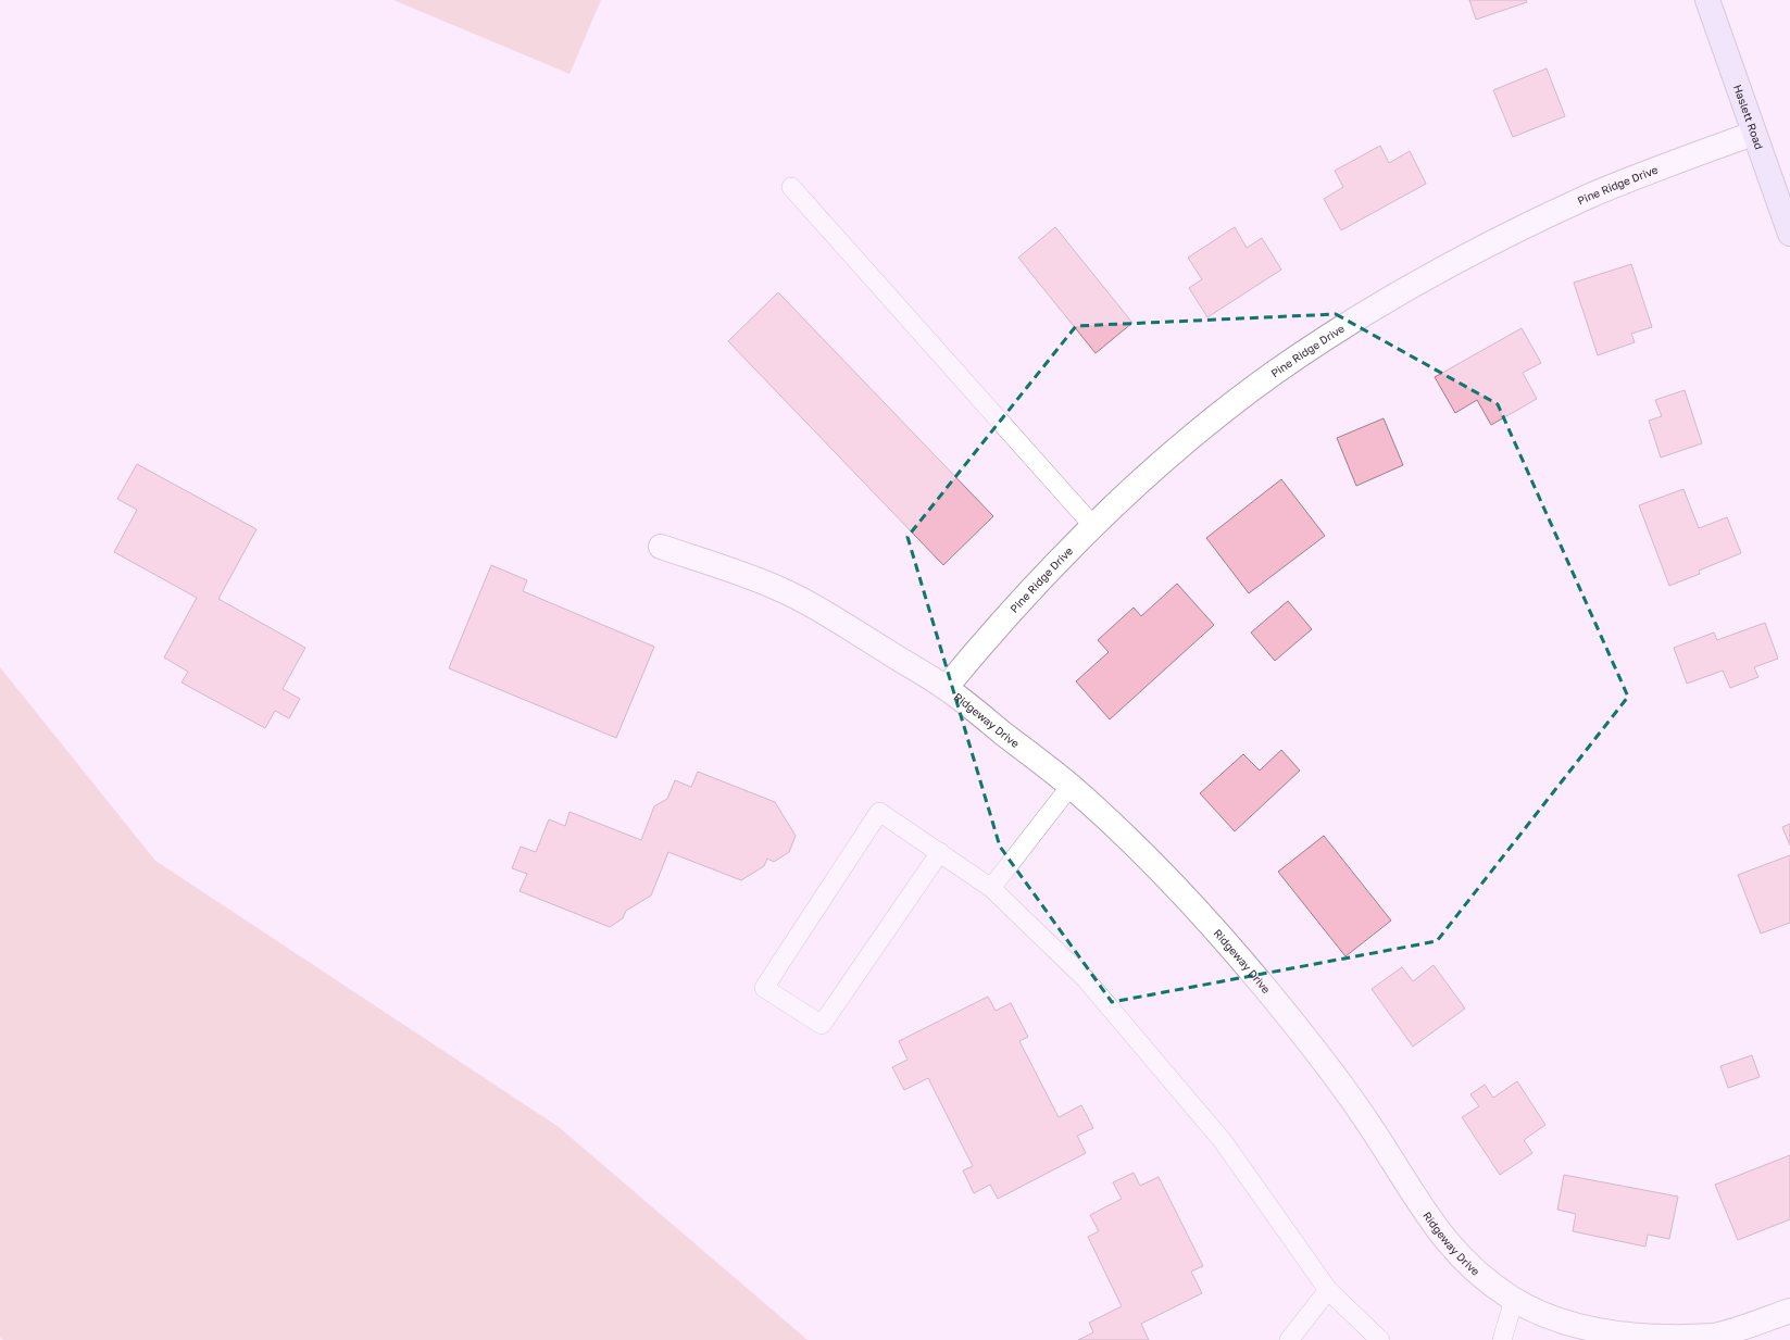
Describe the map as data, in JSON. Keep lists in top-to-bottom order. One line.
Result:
{"streets":{"street":["Haslett Road","Pine Ridge Drive","Ridgeway Drive"]},"crossings":[["Haslett Road","Pine Ridge Drive"],["Pine Ridge Drive","Ridgeway Drive"]]}
